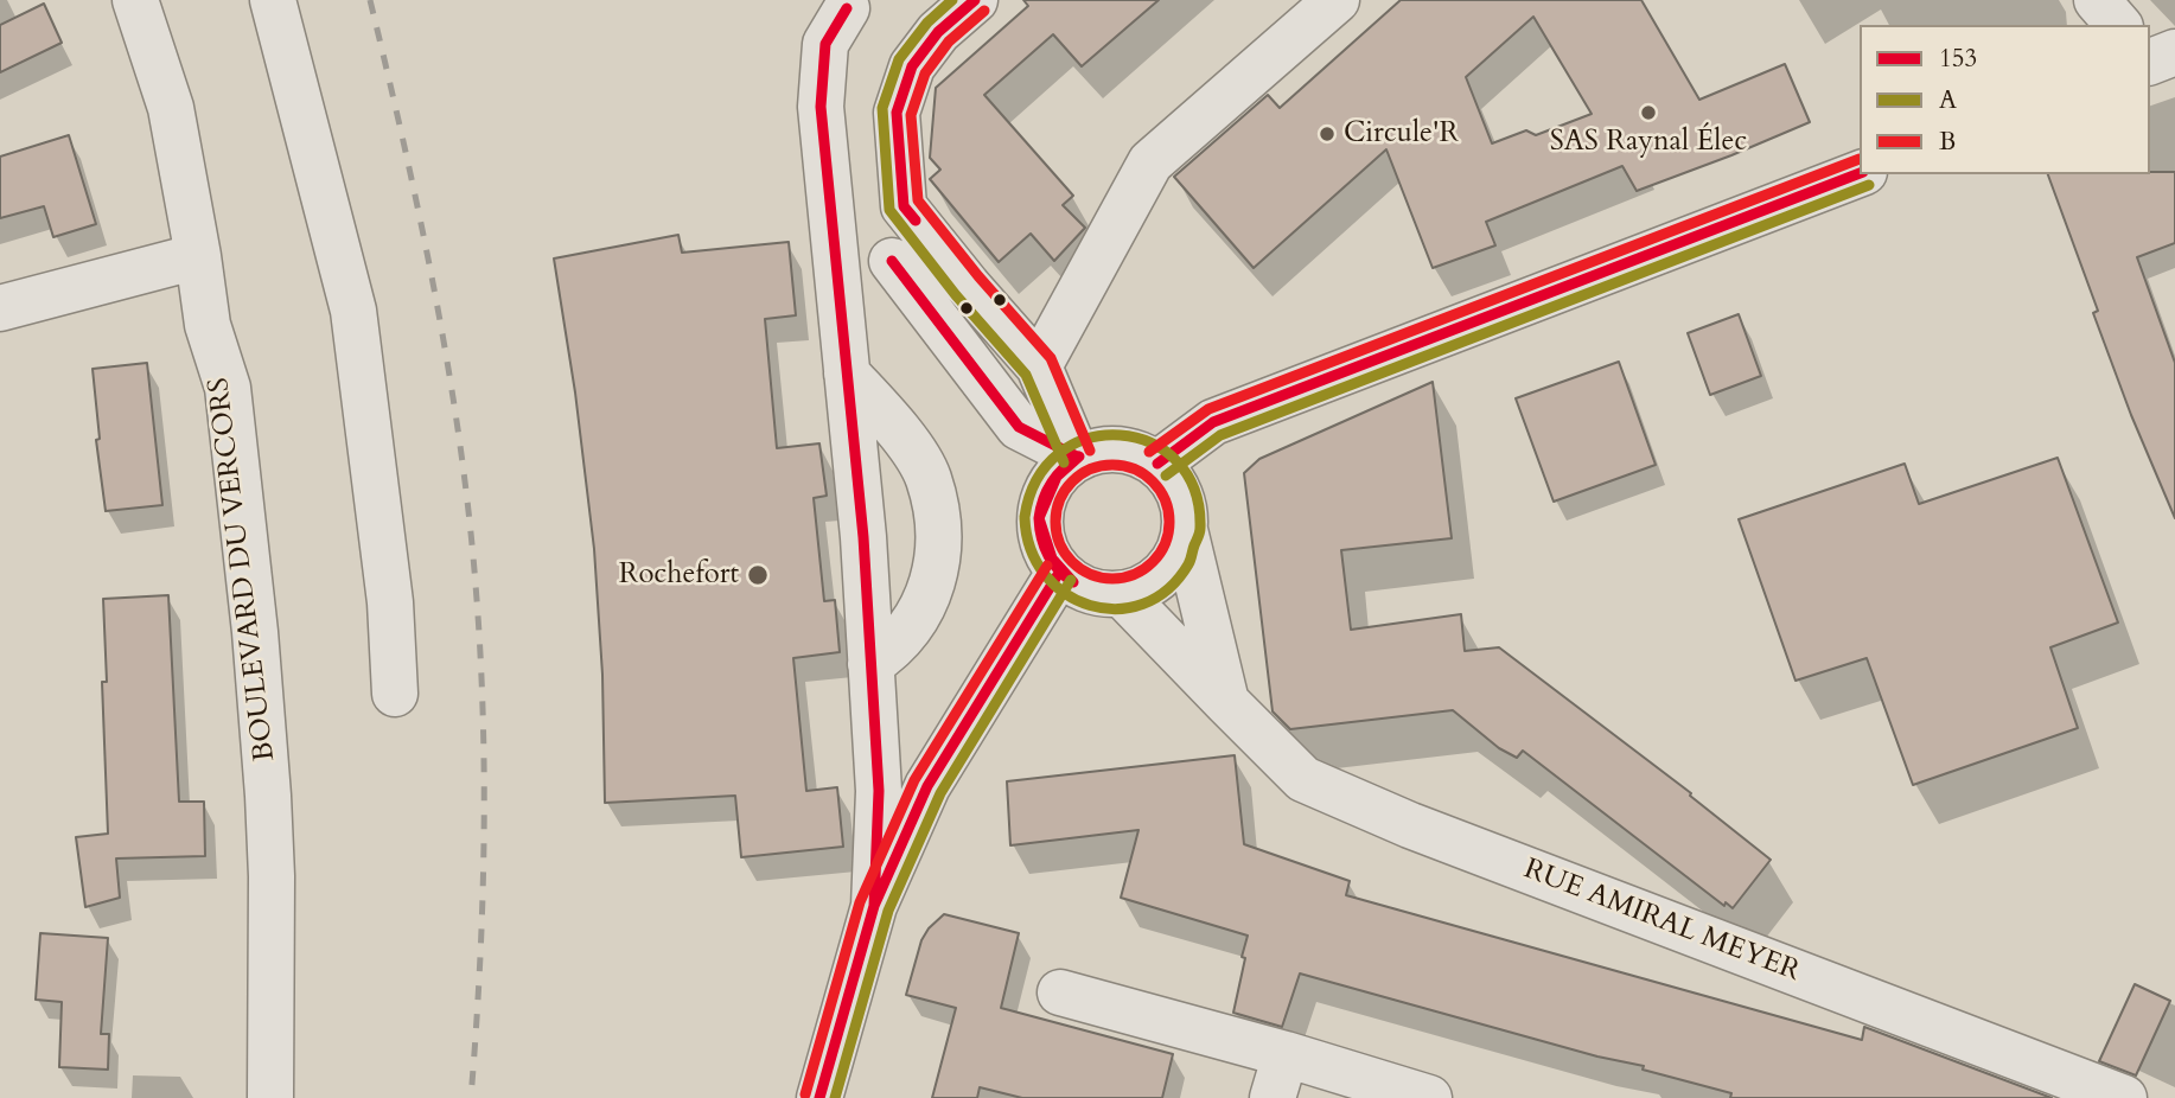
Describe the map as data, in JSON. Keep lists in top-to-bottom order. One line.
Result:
{"streets":{"street":["BOULEVARD DU VERCORS","RUE AMIRAL MEYER"]},"places":["SAS Raynal Élec","Circule'R","Rochefort"],"lines":["transit line 153","transit line A","transit line B"],"legend":["153","A","B"]}
